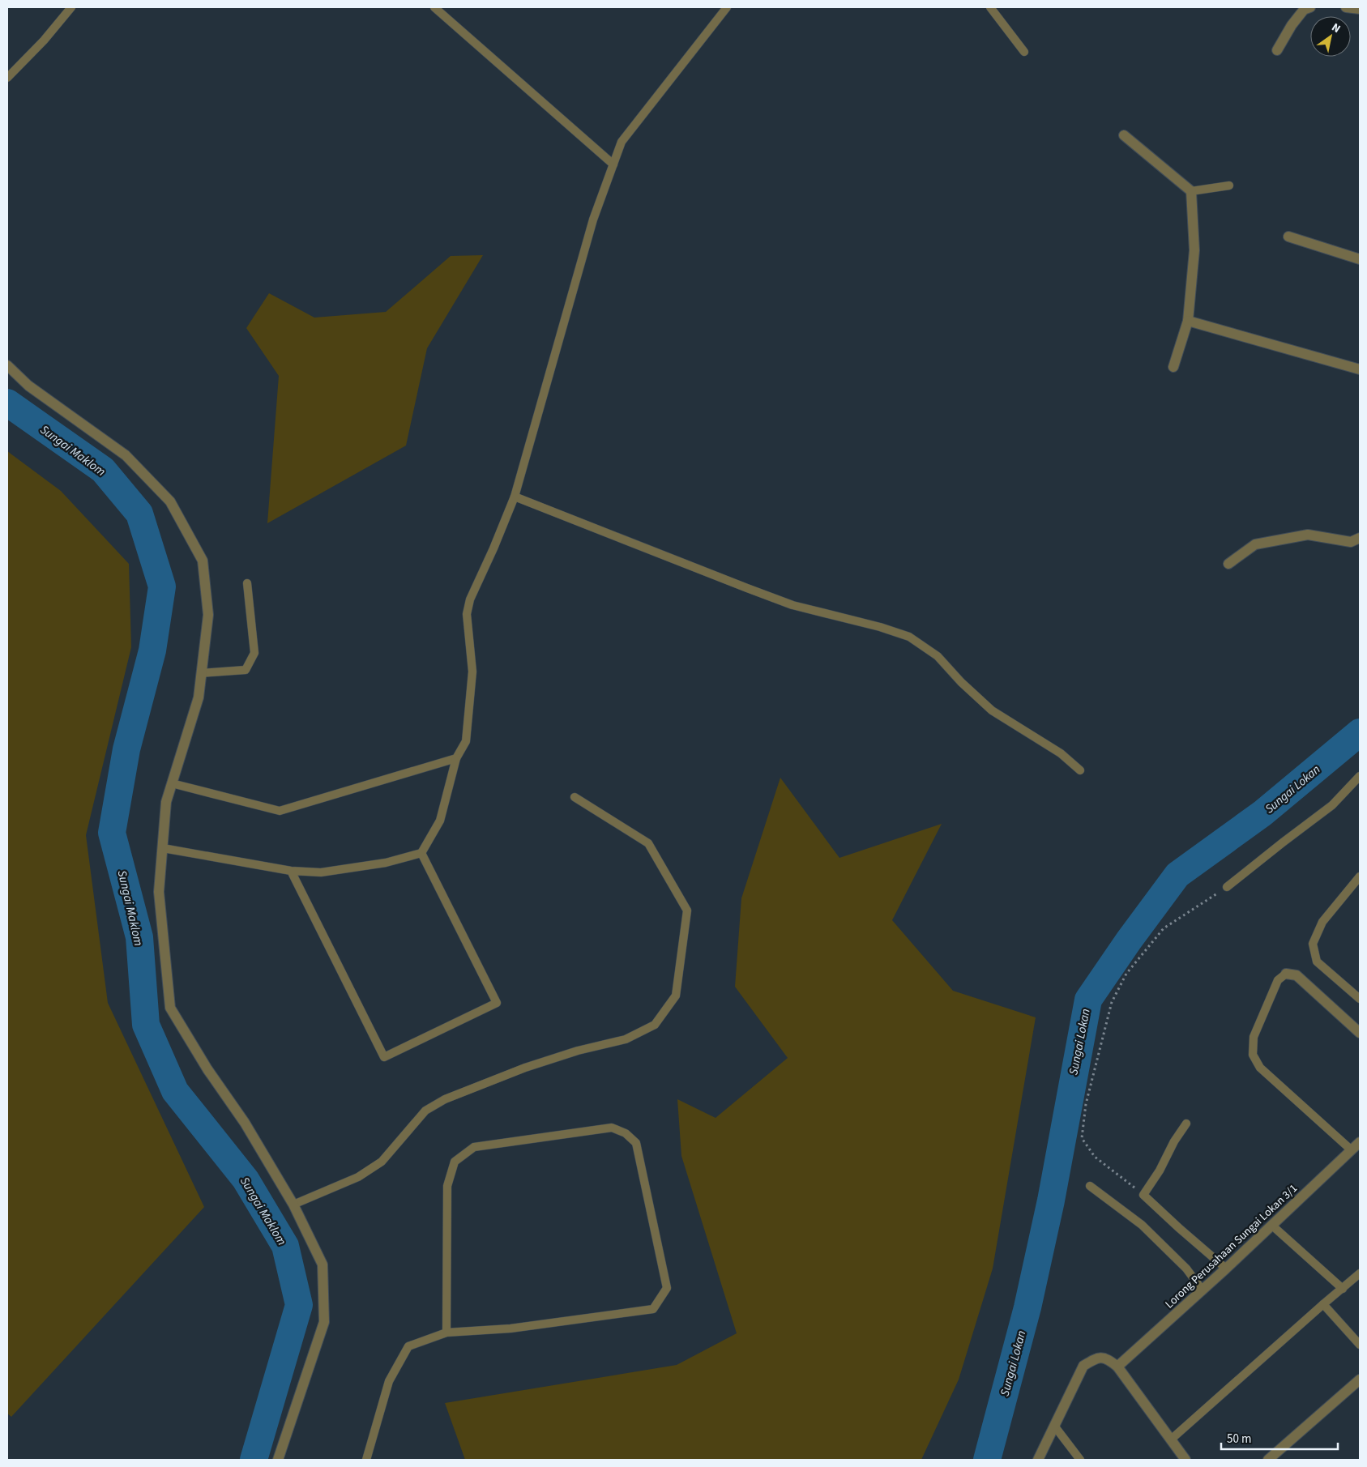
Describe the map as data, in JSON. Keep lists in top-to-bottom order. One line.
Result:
{"streets":{"street":["Lorong Perusahaan Sungai Lokan 3/1"]},"water":["Sungai Maklom","Sungai Lokan"],"scale_bar":"50 m","north":"top right"}
